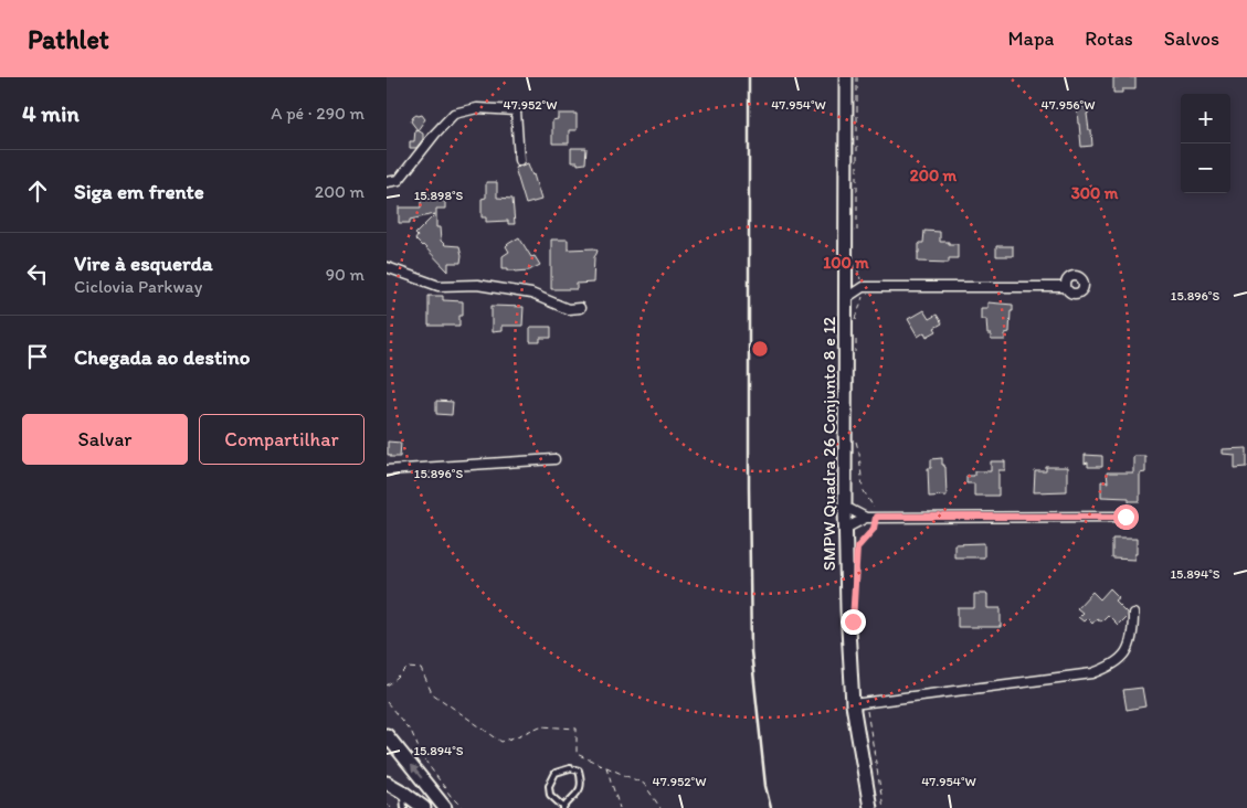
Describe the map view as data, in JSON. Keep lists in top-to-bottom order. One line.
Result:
{"streets":{"street":["SMPW Quadra 26 Conjunto 8 e 12"]},"page":{"header":"Pathlet","nav":["Mapa","Rotas","Salvos"],"heading":["4 min","A pé · 290 m"],"map_buttons":["+","−"],"list":[["Siga em frente","200 m"],["Vire à esquerda","Ciclovia Parkway","90 m"],"Chegada ao destino"],"buttons":["Salvar","Compartilhar"]},"coordinates":["47.952°W","47.954°W","47.956°W","15.898°S","15.896°S","15.894°S"],"rings":["200 m","300 m","100 m"]}
